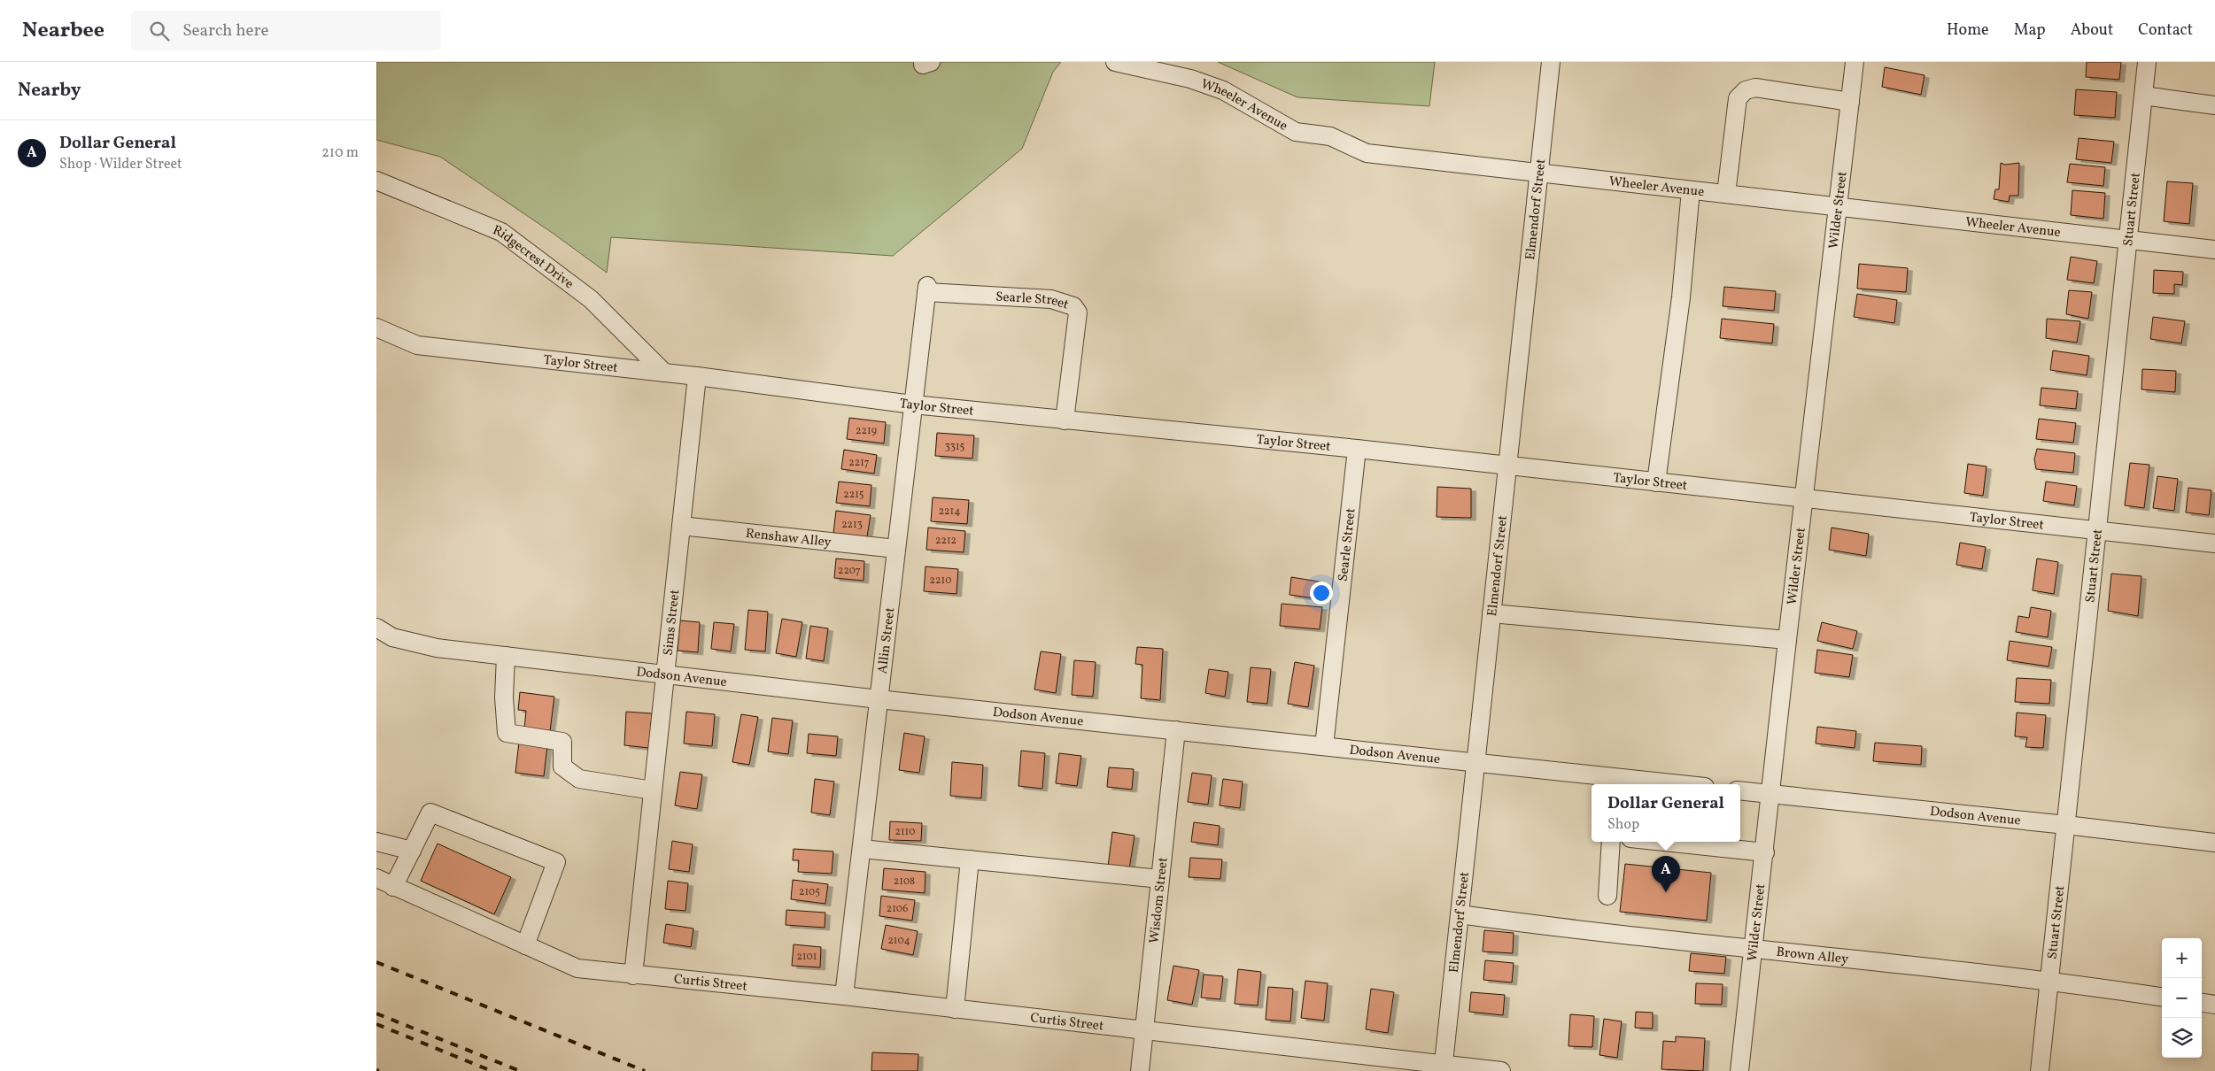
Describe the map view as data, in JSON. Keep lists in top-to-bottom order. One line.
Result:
{"streets":{"street":["Wheeler Avenue","Elmendorf Street","Stuart Street","Wilder Street","Ridgecrest Drive","Searle Street","Taylor Street","Renshaw Alley","Sims Street","Allin Street","Dodson Avenue","Wisdom Street","Brown Alley","Curtis Street"]},"crossings":[["Wheeler Avenue","Elmendorf Street"],["Wheeler Avenue","Stuart Street"],["Wheeler Avenue","Wilder Street"],["Elmendorf Street","Taylor Street"],["Elmendorf Street","Dodson Avenue"],["Elmendorf Street","Brown Alley"],["Elmendorf Street","Curtis Street"],["Stuart Street","Taylor Street"],["Stuart Street","Dodson Avenue"],["Stuart Street","Brown Alley"],["Wilder Street","Taylor Street"],["Wilder Street","Dodson Avenue"],["Wilder Street","Brown Alley"],["Ridgecrest Drive","Taylor Street"],["Searle Street","Taylor Street"],["Searle Street","Allin Street"],["Searle Street","Dodson Avenue"],["Taylor Street","Sims Street"],["Taylor Street","Allin Street"],["Renshaw Alley","Sims Street"],["Renshaw Alley","Allin Street"],["Sims Street","Dodson Avenue"],["Sims Street","Curtis Street"],["Allin Street","Dodson Avenue"],["Allin Street","Curtis Street"],["Dodson Avenue","Wisdom Street"],["Wisdom Street","Curtis Street"]],"house_numbers":["2219","3315","2217","2215","2214","2213","2212","2207","2210","2110","2108","2105","2106","2104","2101"],"page":{"header":"Nearbee","search":"Search here","nav":["Home","Map","About","Contact"],"heading":"Nearby","list":[{"mark":"A","name":"Dollar General","note":"Shop · Wilder Street","value":"210 m"}],"popup":["Dollar General","Shop"],"pins":"A","map_buttons":["+","−"]}}
